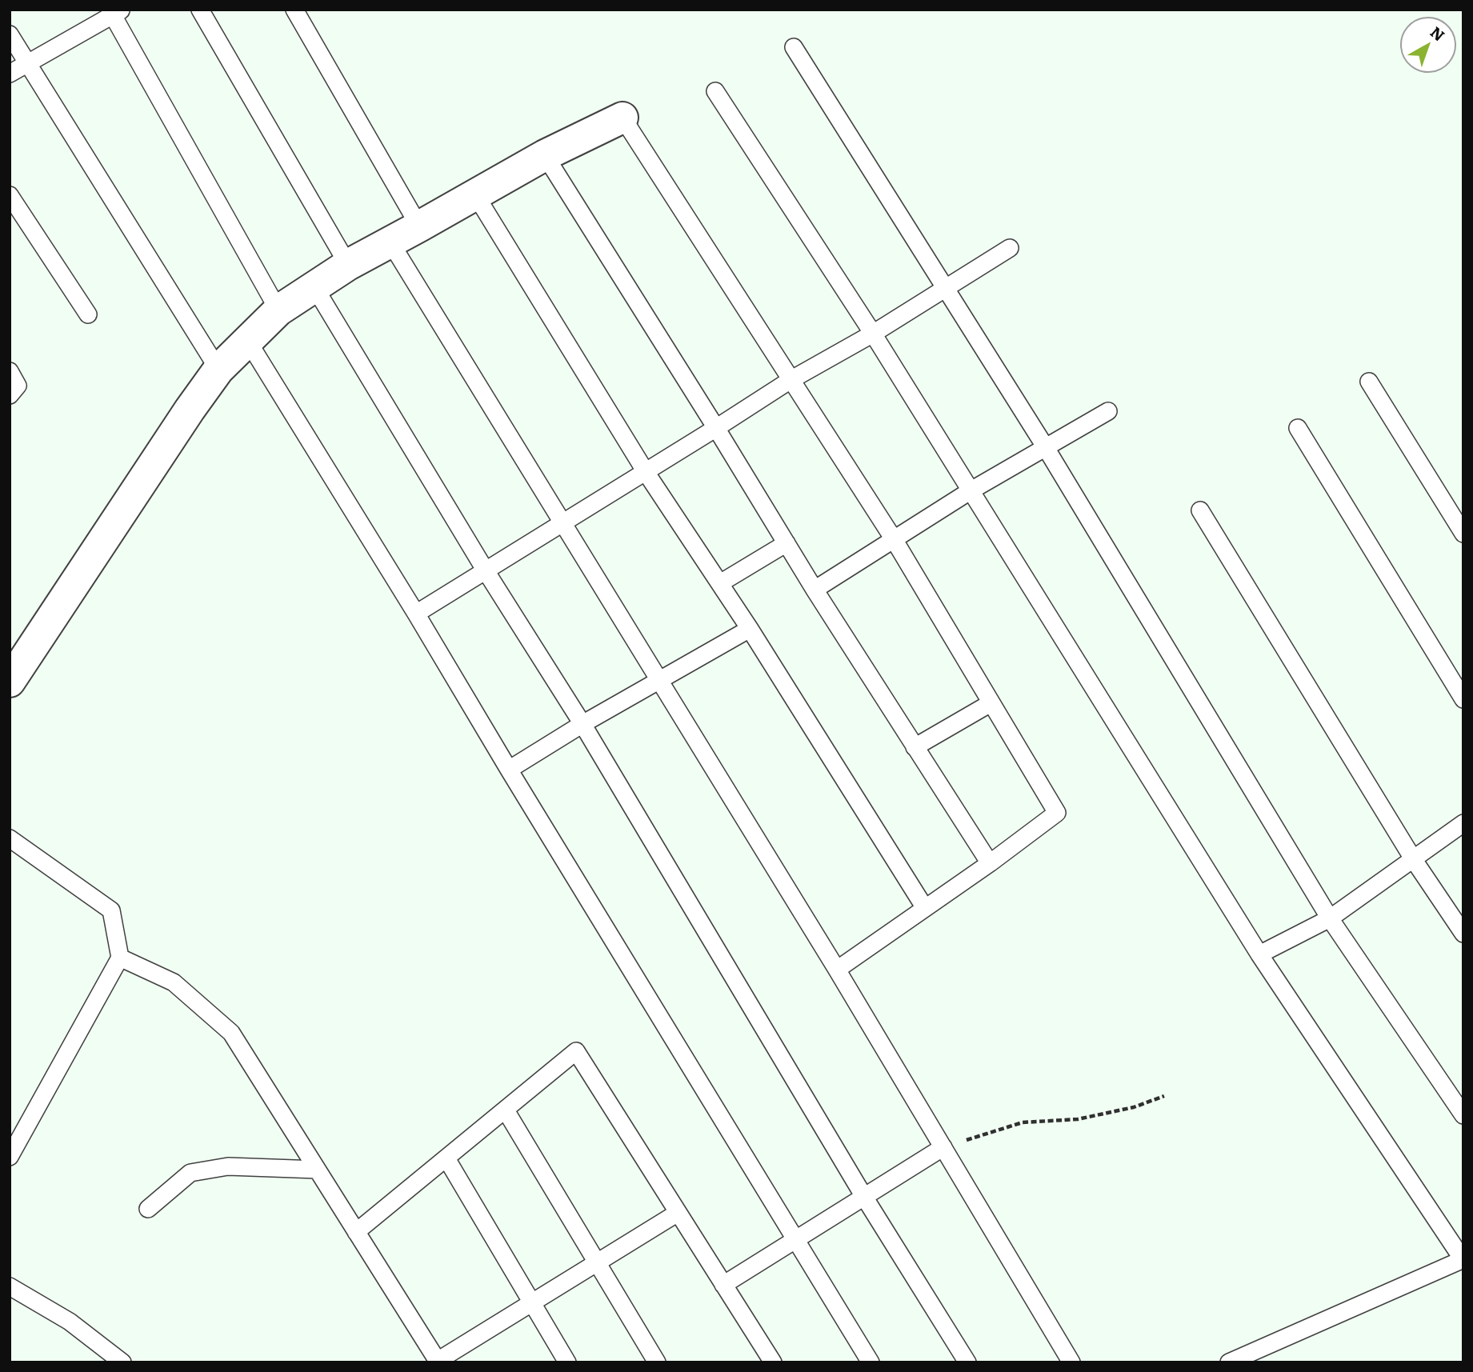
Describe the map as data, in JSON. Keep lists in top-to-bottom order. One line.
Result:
{"north":"top right"}
